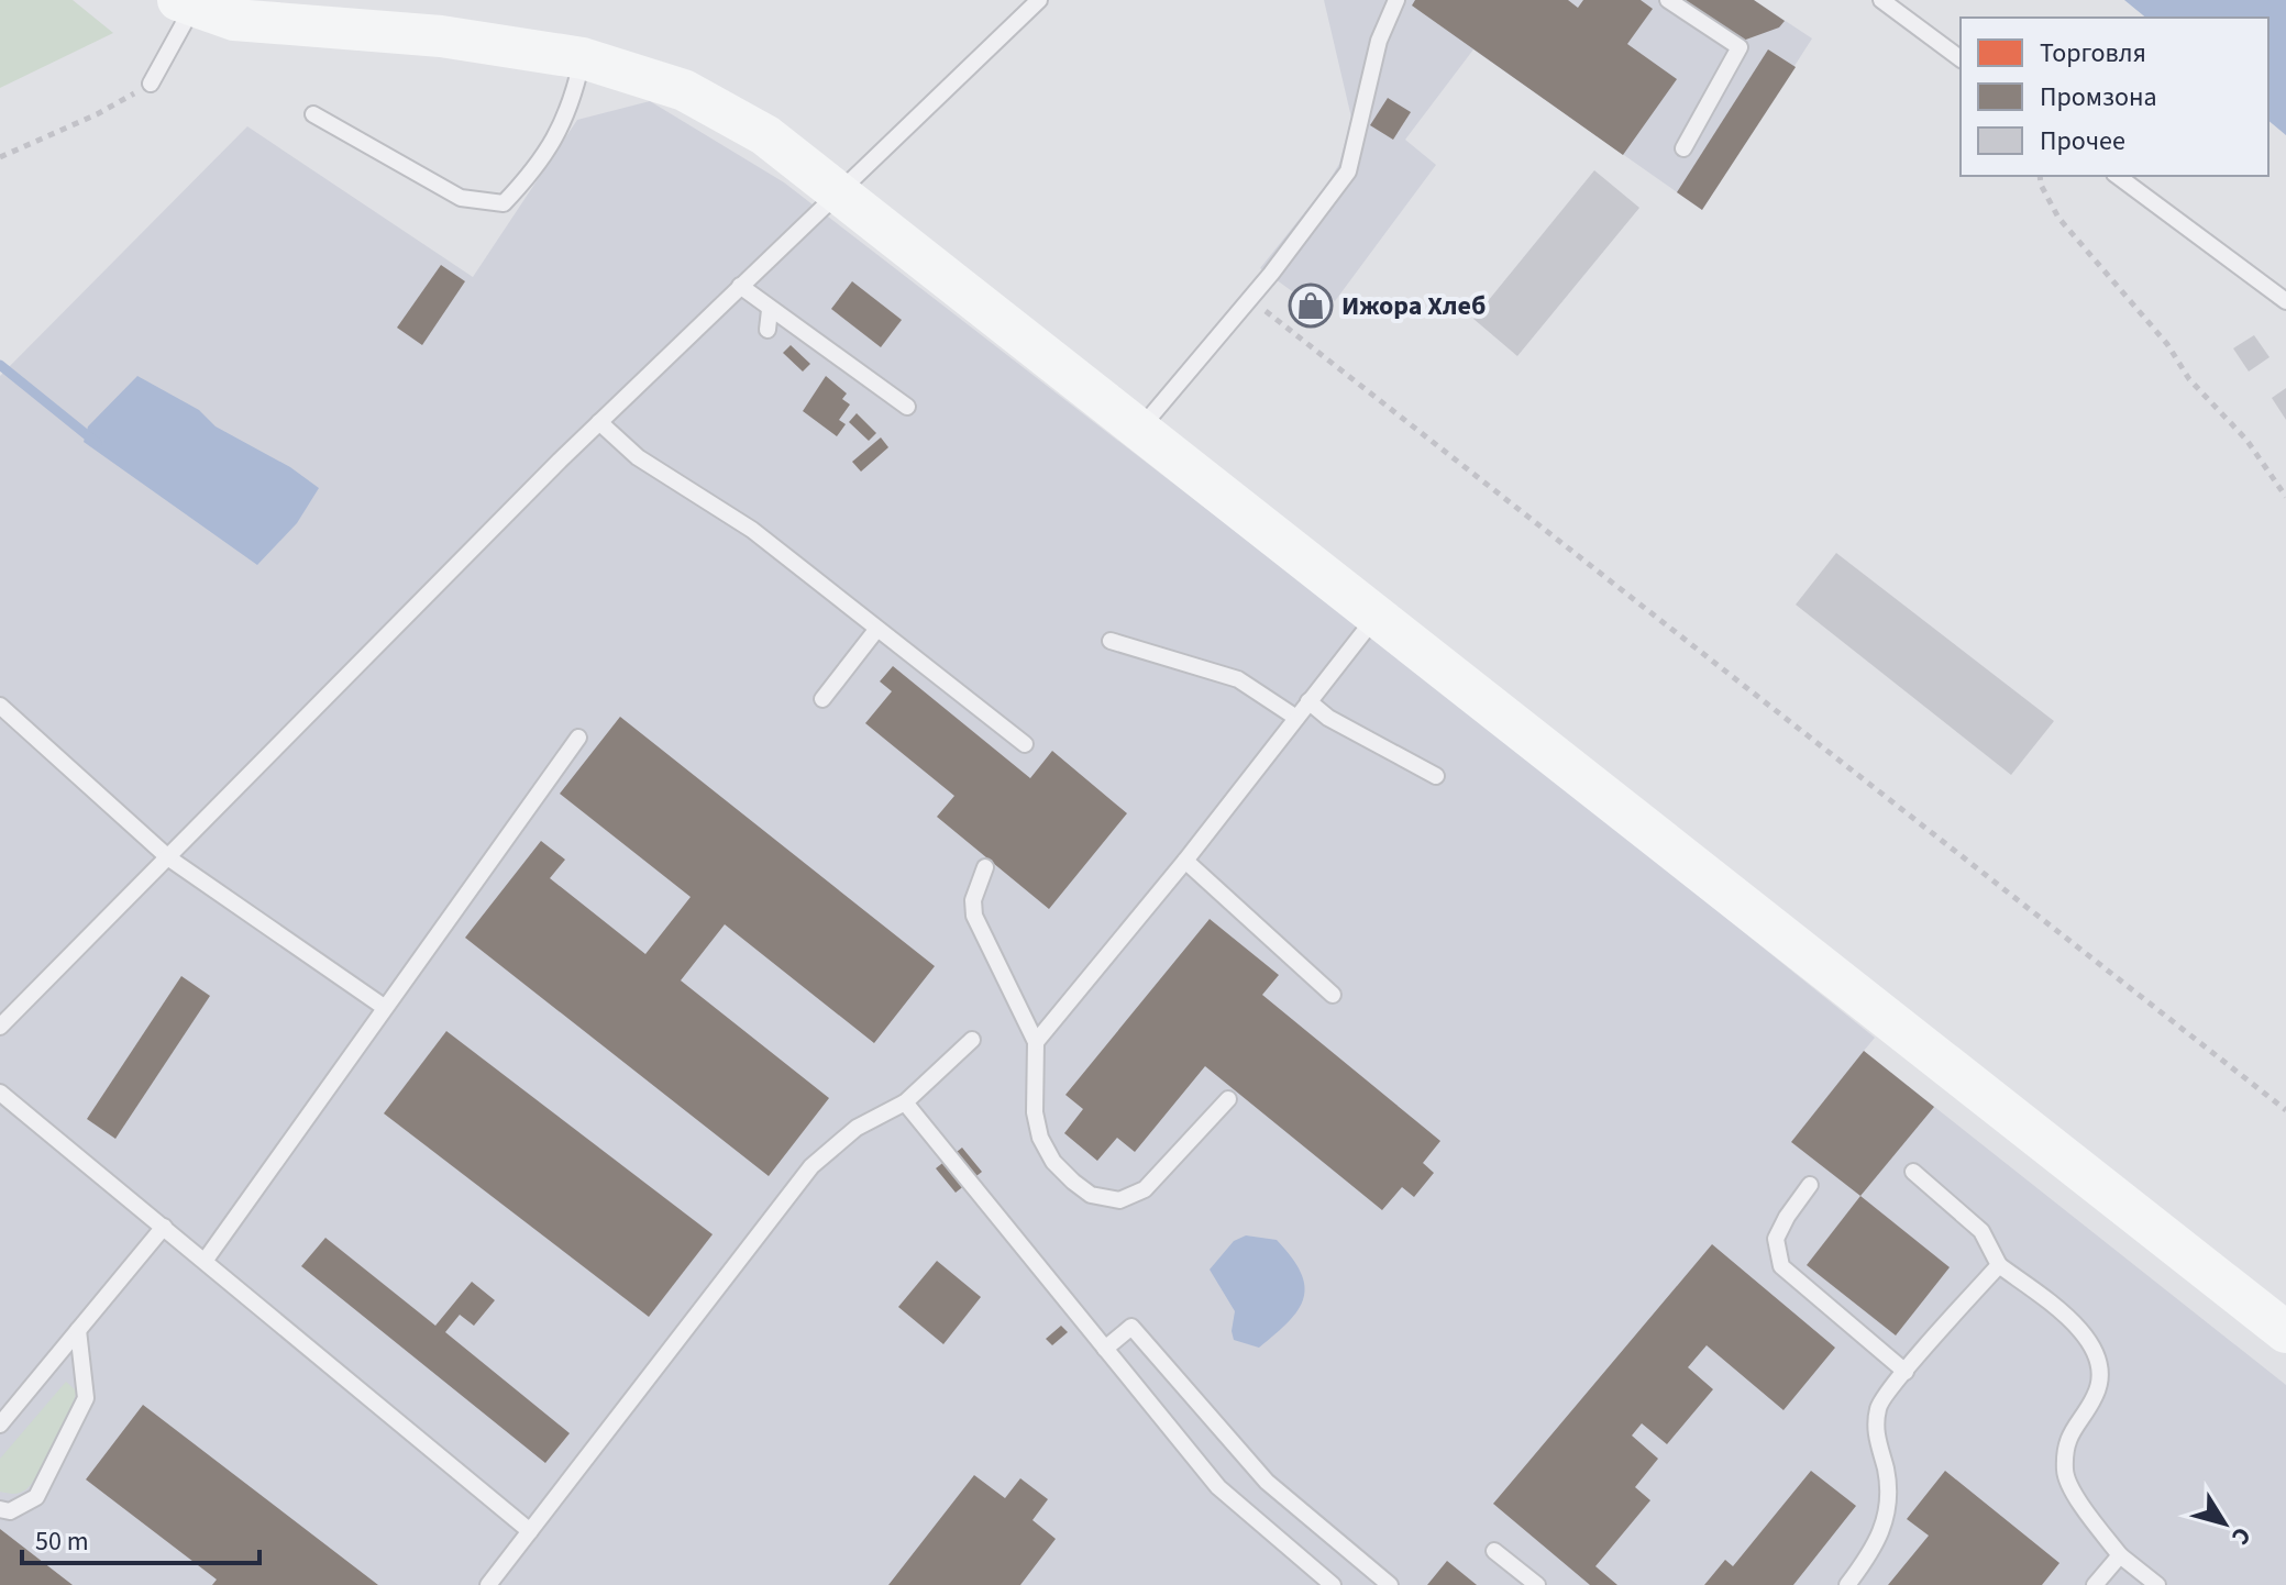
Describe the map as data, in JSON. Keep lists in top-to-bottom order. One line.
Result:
{"places":{"shop":["Ижора Хлеб"]},"legend":["Торговля","Промзона","Прочее"],"scale_bar":"50 m","north":"bottom right"}
